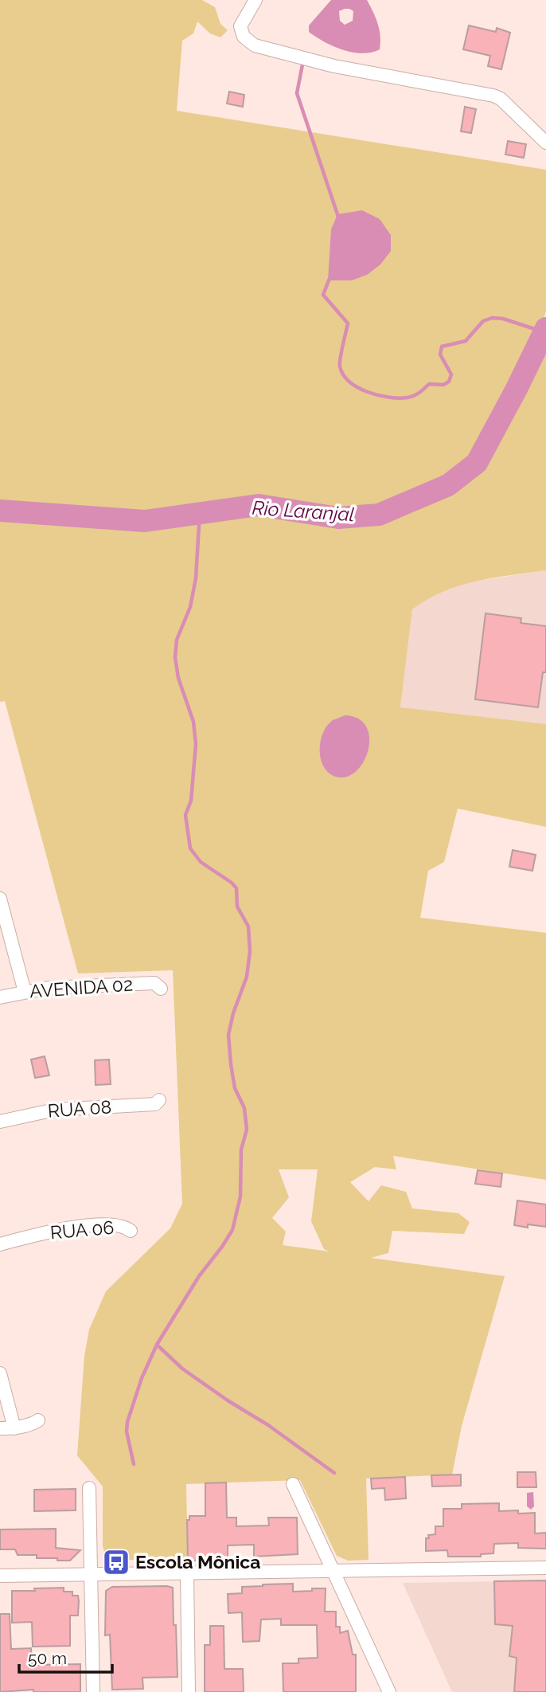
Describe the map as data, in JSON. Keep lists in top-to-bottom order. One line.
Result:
{"streets":{"street":["AVENIDA 02","RUA 08","RUA 06"]},"water":["Rio Laranjal"],"places":{"bus stop":["Escola Mônica"]},"scale_bar":"50 m"}
